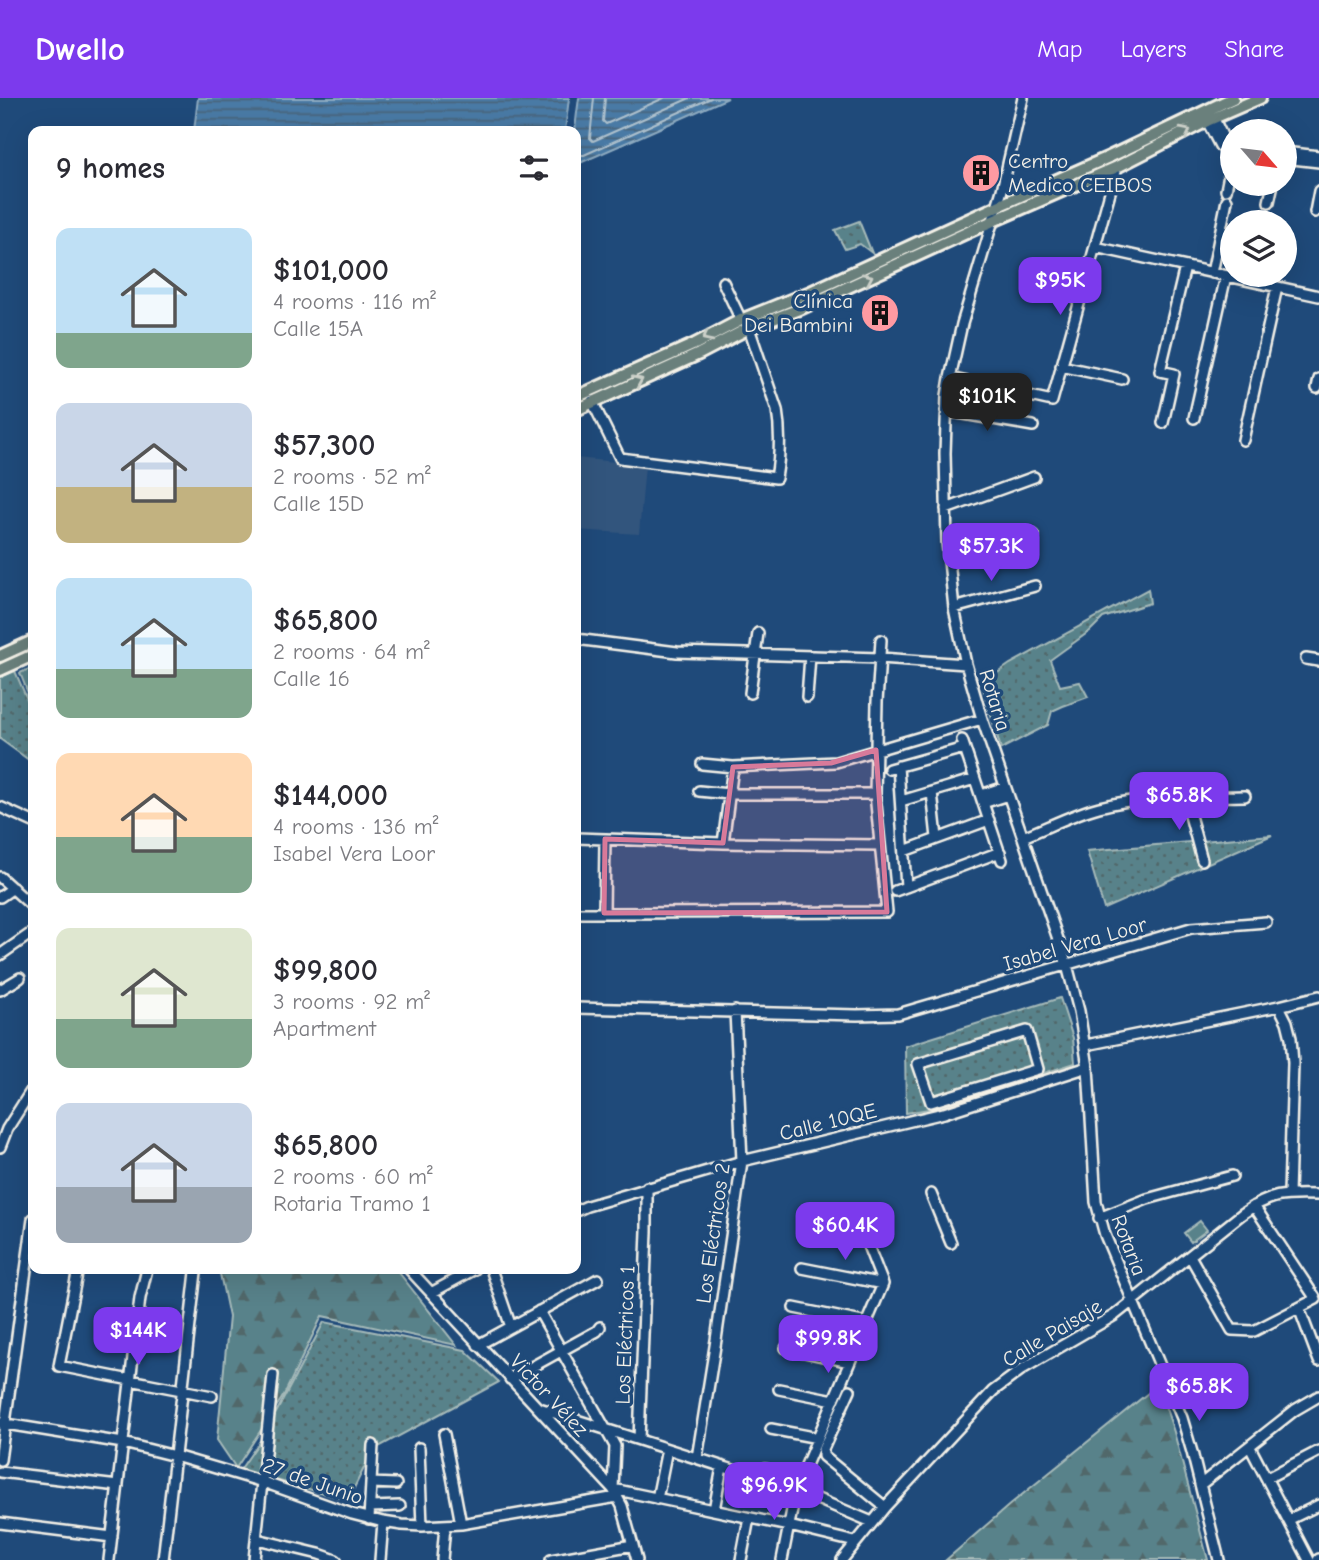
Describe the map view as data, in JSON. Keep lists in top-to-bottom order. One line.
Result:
{"streets":{"street":["Rotaria","Isabel Vera Loor","Calle 10QE","Los Eléctricos 2","Calle Paisaje","Los Eléctricos 1","Victor Vélez","27 de Junio"]},"crossings":[["Rotaria","Isabel Vera Loor"],["Rotaria","Calle 10QE"],["Rotaria","Calle Paisaje"],["Isabel Vera Loor","Los Eléctricos 2"],["Calle 10QE","Los Eléctricos 2"],["Calle 10QE","Los Eléctricos 1"],["Victor Vélez","27 de Junio"]],"places":{"building":["Centro Medico CEIBOS","Clínica Dei Bambini"]},"north":"bottom right","page":{"header":"Dwello","nav":["Map","Layers","Share"],"heading":"9 homes","list":[{"name":"$101,000","note":"4 rooms · 116 m² · Calle 15A"},{"name":"$57,300","note":"2 rooms · 52 m² · Calle 15D"},{"name":"$65,800","note":"2 rooms · 64 m² · Calle 16"},{"name":"$144,000","note":"4 rooms · 136 m² · Isabel Vera Loor"},{"name":"$99,800","note":"3 rooms · 92 m² · Apartment"},{"name":"$65,800","note":"2 rooms · 60 m² · Rotaria Tramo 1"}],"price":["$95K","$101K","$57.3K","$65.8K","$60.4K","$144K","$99.8K","$65.8K","$96.9K"]}}
